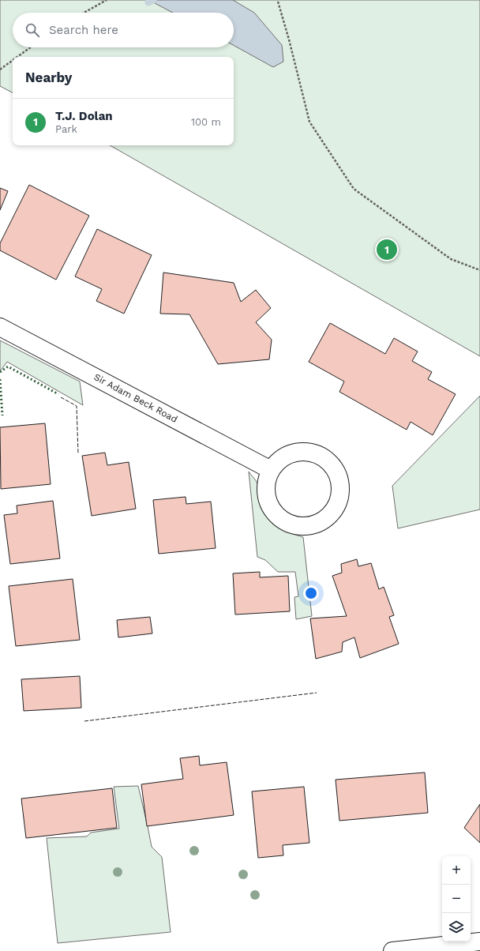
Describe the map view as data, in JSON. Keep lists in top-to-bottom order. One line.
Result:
{"streets":{"street":["Sir Adam Beck Road"]},"page":{"search":"Search here","heading":"Nearby","list":[{"mark":"1","name":"T.J. Dolan","note":"Park","value":"100 m"}],"pins":"1","map_buttons":["+","−"]}}
